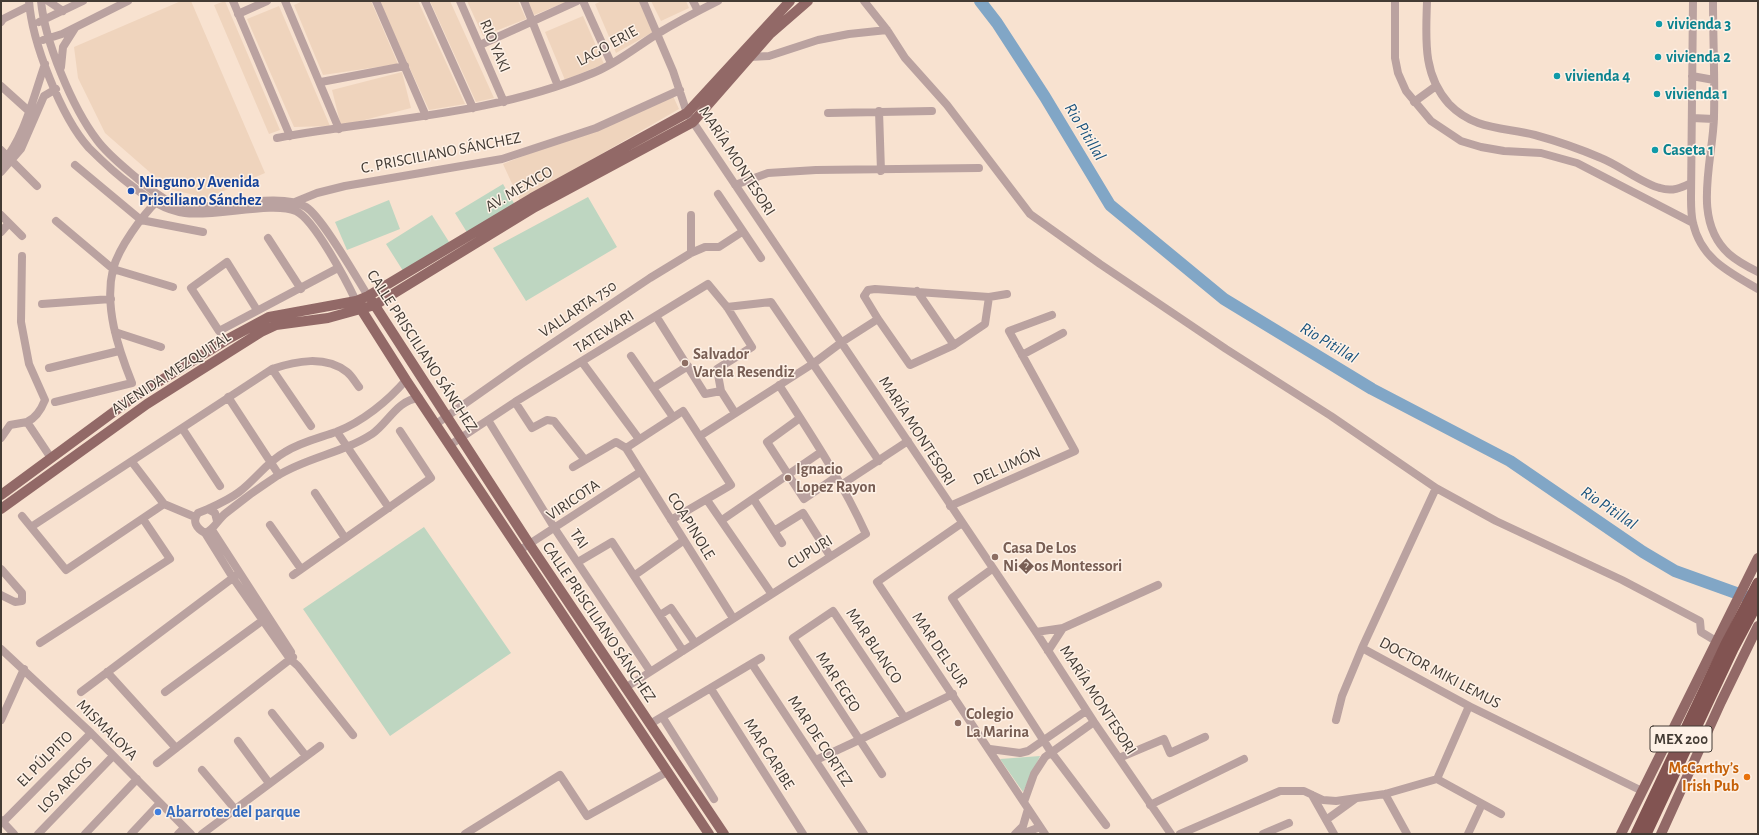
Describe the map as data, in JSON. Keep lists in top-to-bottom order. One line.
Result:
{"streets":{"highway":["MEX 200"],"main road":["AV. MEXICO","CALLE PRISCILIANO SÁNCHEZ","AVENIDA MEZQUITAL"],"street":["RIO YAKI","LAGO ERIE","C. PRISCILIANO SÁNCHEZ","MARÍA MONTESORI","VALLARTA 750","TATEWARI","DEL LIMÓN","VIRICOTA","COAPINOLE","TAI","CUPURI","MAR BLANCO","MAR DEL SUR","DOCTOR MIKI LEMUS","MAR EGEO","MISMALOYA","MAR DE CORTEZ","MAR CARIBE","EL PÚLPITO","LOS ARCOS"]},"crossings":[["RIO YAKI","LAGO ERIE"],["LAGO ERIE","MARÍA MONTESORI"],["C. PRISCILIANO SÁNCHEZ","MARÍA MONTESORI"],["C. PRISCILIANO SÁNCHEZ","CALLE PRISCILIANO SÁNCHEZ"],["MARÍA MONTESORI","AV. MEXICO"],["MARÍA MONTESORI","DEL LIMÓN"],["MARÍA MONTESORI","MAR DEL SUR"],["AV. MEXICO","CALLE PRISCILIANO SÁNCHEZ"],["AV. MEXICO","AVENIDA MEZQUITAL"],["VALLARTA 750","CALLE PRISCILIANO SÁNCHEZ"],["TATEWARI","CALLE PRISCILIANO SÁNCHEZ"],["TATEWARI","TAI"],["CALLE PRISCILIANO SÁNCHEZ","AVENIDA MEZQUITAL"],["CALLE PRISCILIANO SÁNCHEZ","VIRICOTA"],["CALLE PRISCILIANO SÁNCHEZ","CUPURI"],["VIRICOTA","COAPINOLE"],["VIRICOTA","TAI"],["COAPINOLE","CUPURI"],["TAI","CUPURI"],["MAR BLANCO","MAR EGEO"],["MISMALOYA","EL PÚLPITO"],["MISMALOYA","LOS ARCOS"]],"water":["Rio Pitillal"],"places":["vivienda 3","vivienda 2","vivienda 4","vivienda 1","Caseta 1","Ninguno y Avenida Prisciliano Sánchez","Salvador Varela Resendiz","Ignacio Lopez Rayon","Casa De Los Ni�os Montessori","Colegio La Marina","McCarthy’s Irish Pub","Abarrotes del parque"]}
